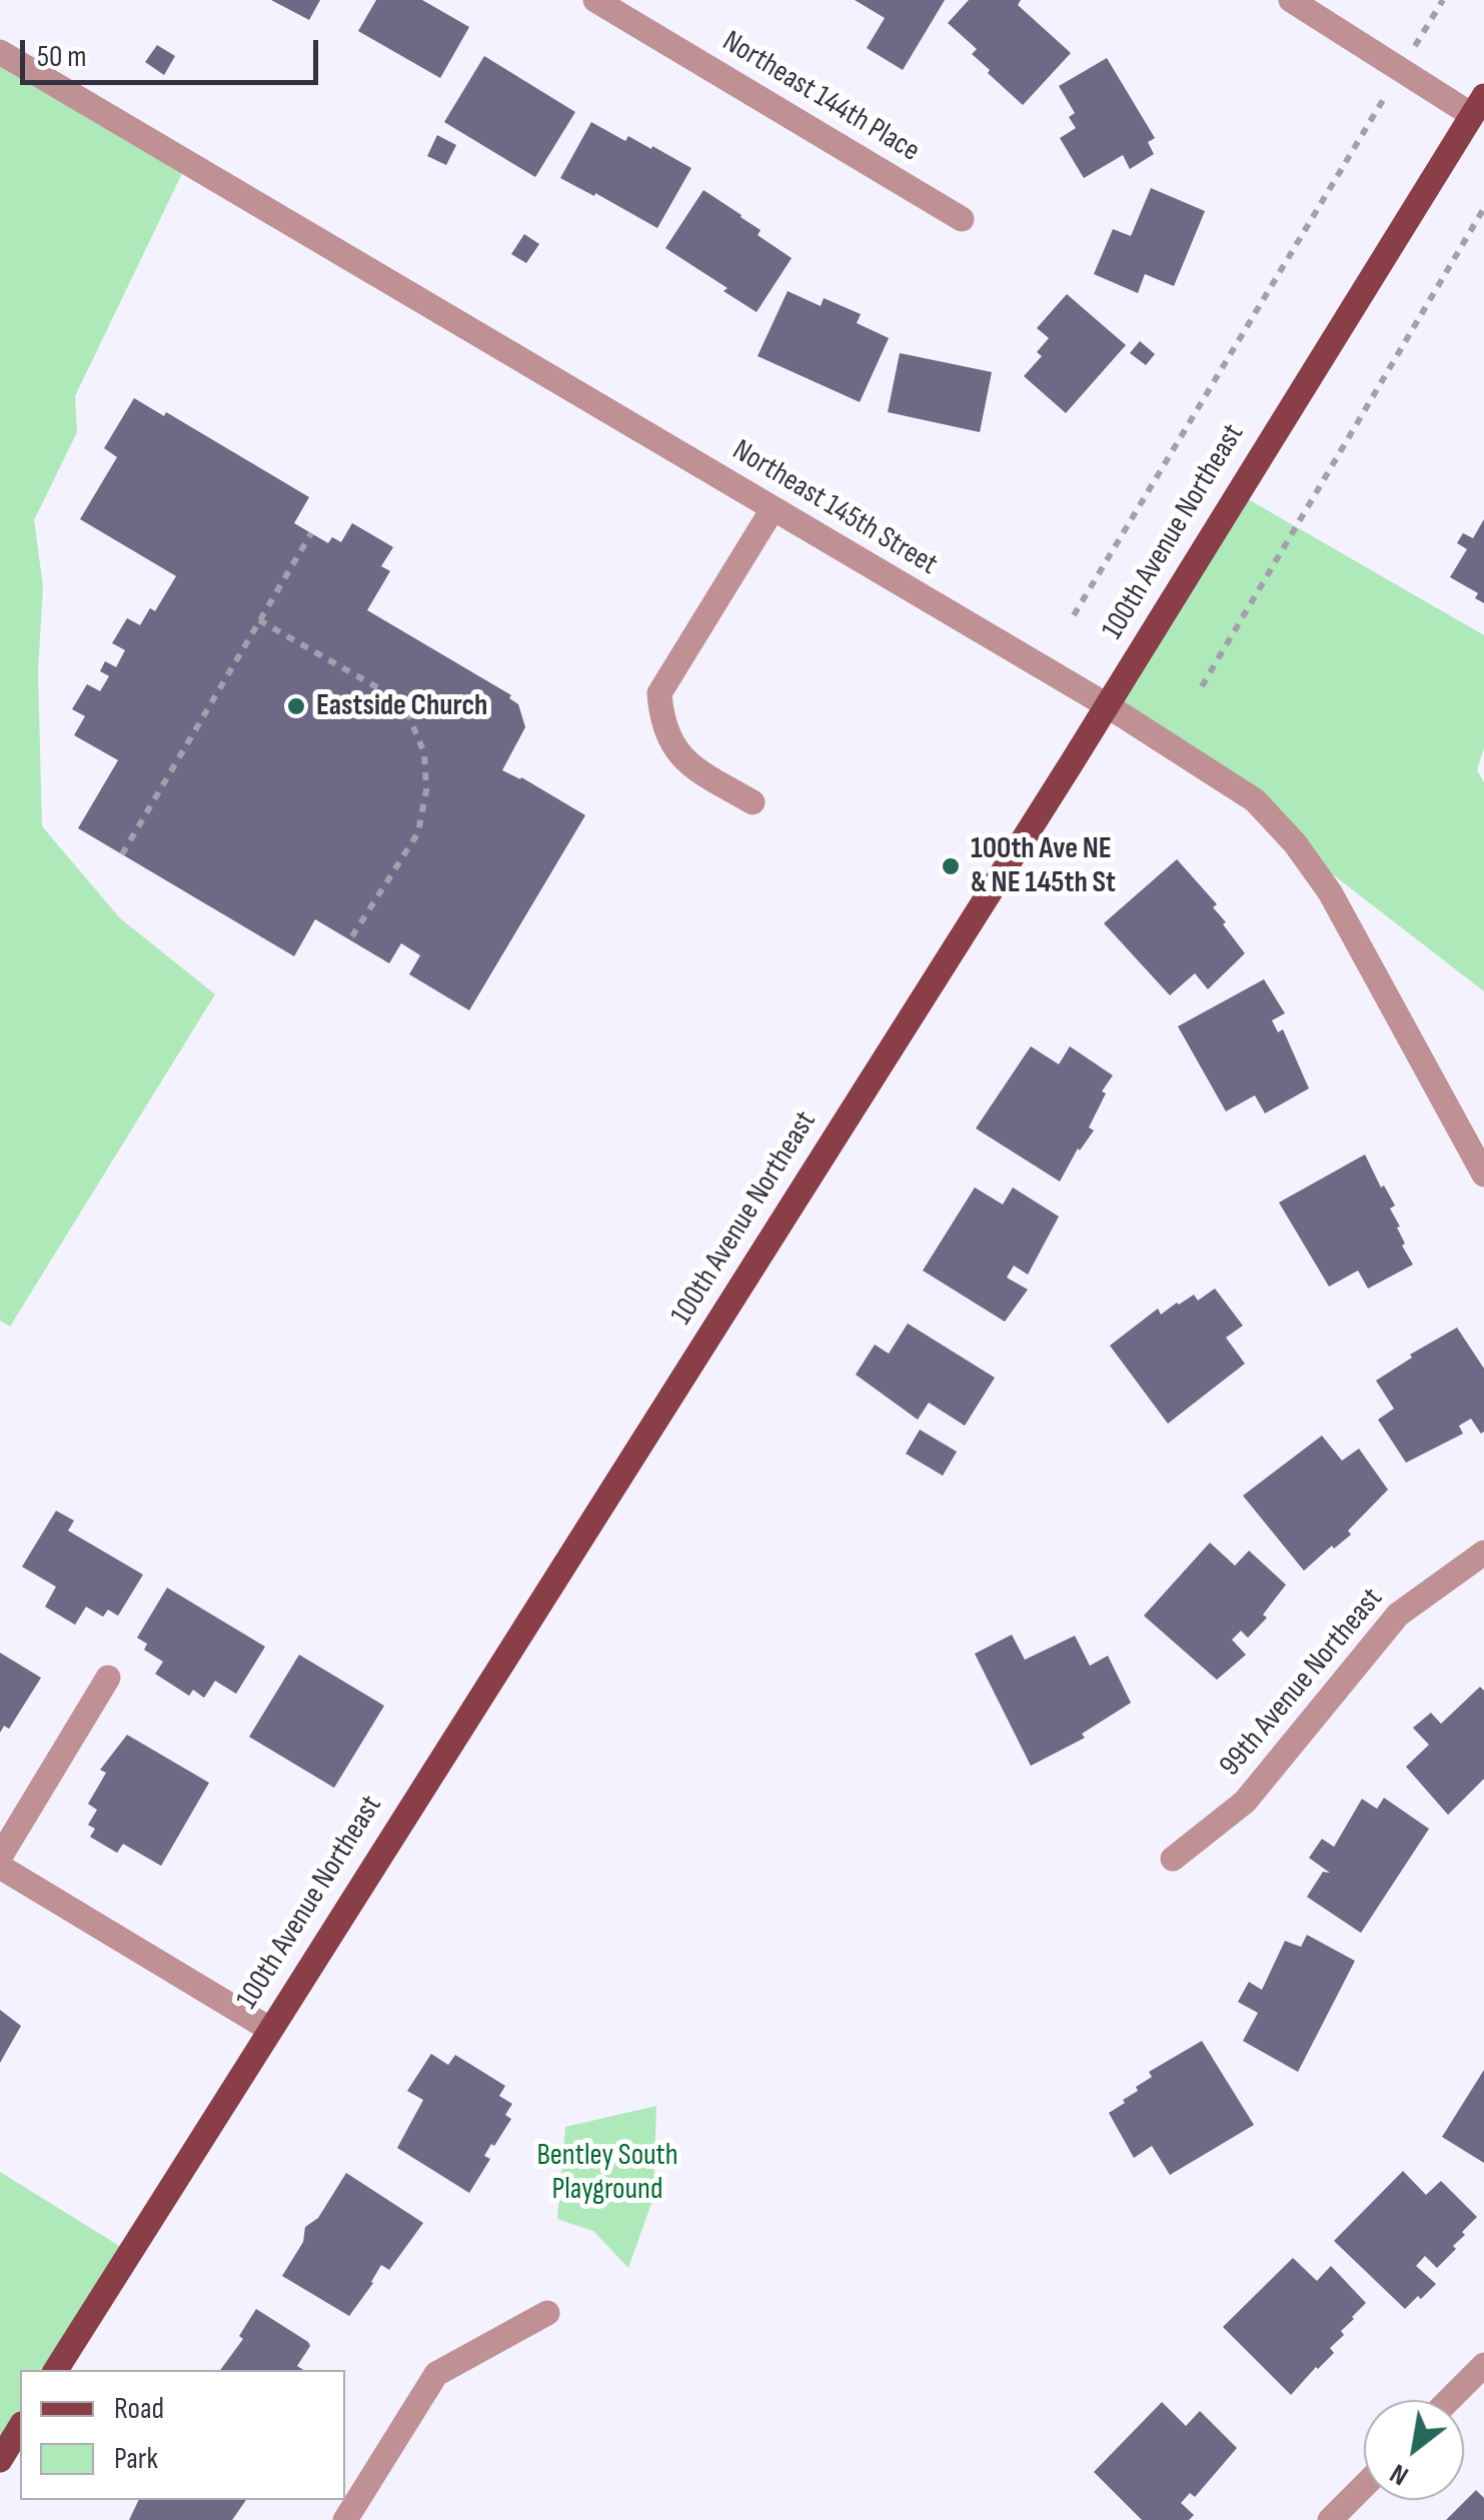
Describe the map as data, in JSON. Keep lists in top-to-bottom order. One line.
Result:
{"streets":{"main road":["100th Avenue Northeast"],"street":["Northeast 144th Place","Northeast 145th Street","99th Avenue Northeast"]},"crossings":[["Northeast 145th Street","100th Avenue Northeast"]],"parks":["Bentley South Playground"],"places":["Eastside Church","100th Ave NE & NE 145th St"],"legend":["Road","Park"],"scale_bar":"50 m","north":"bottom left"}
